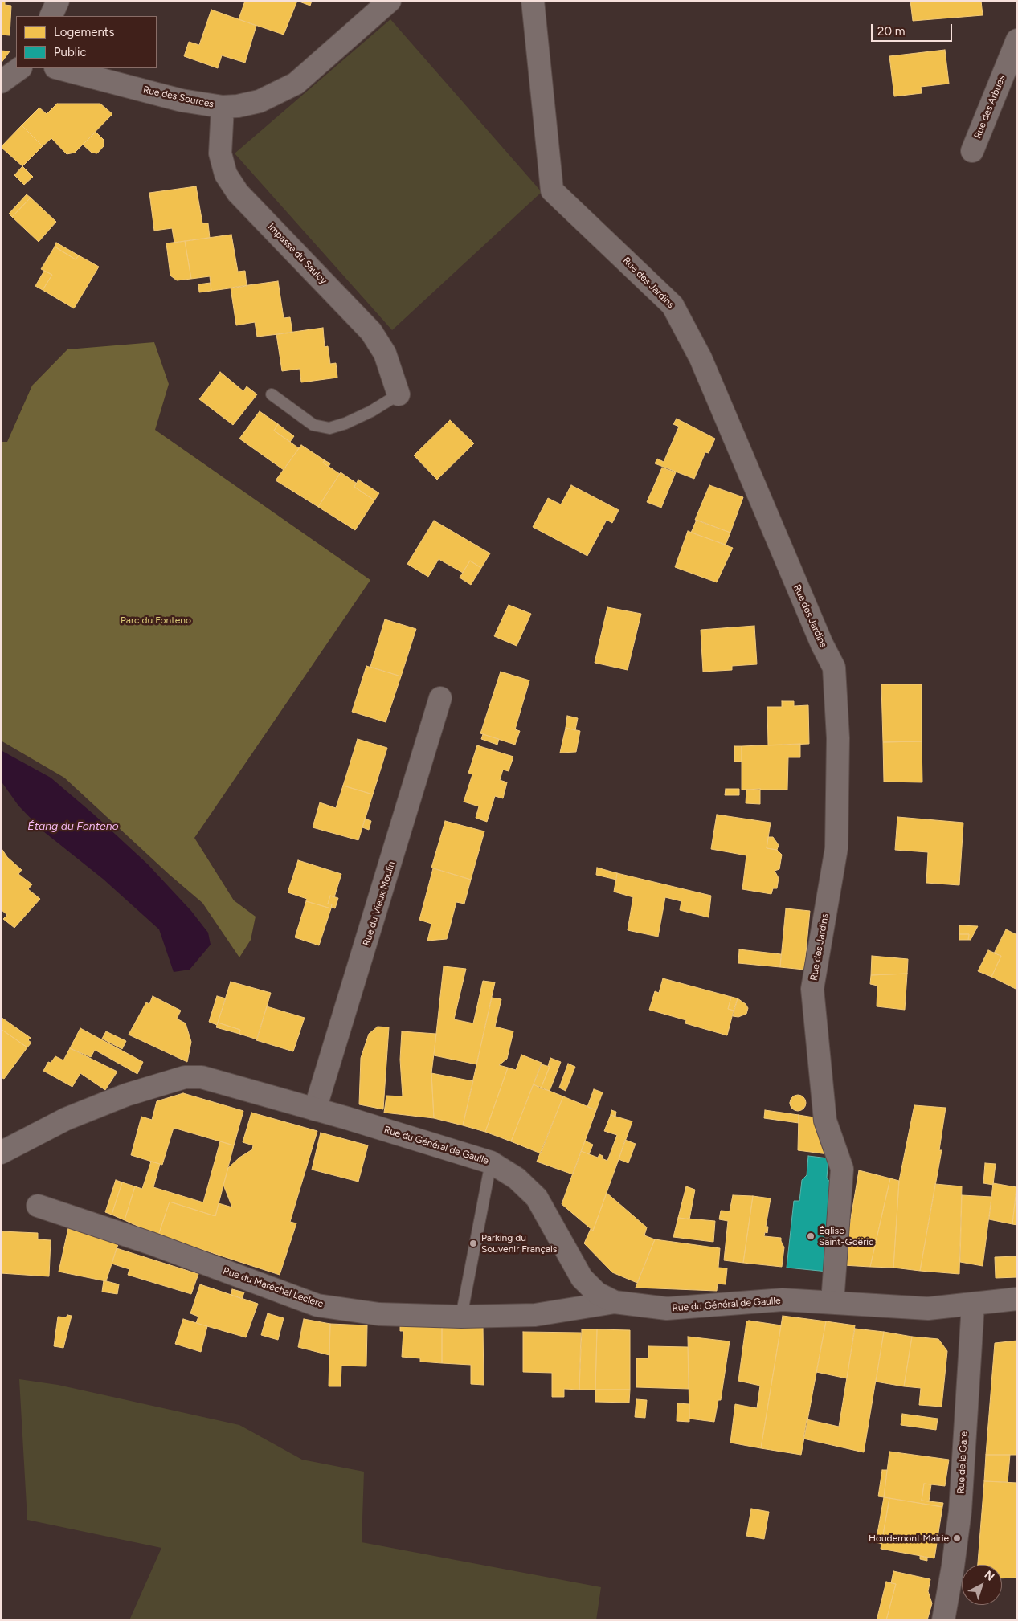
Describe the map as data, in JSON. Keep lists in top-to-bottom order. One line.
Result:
{"streets":{"street":["Rue des Sources","Rue des Arbues","Impasse du Saulcy","Rue des Jardins","Rue du Vieux Moulin","Rue du Général de Gaulle","Rue du Maréchal Leclerc","Rue de la Gare"]},"crossings":[["Rue des Sources","Impasse du Saulcy"],["Rue des Jardins","Rue du Général de Gaulle"],["Rue du Vieux Moulin","Rue du Général de Gaulle"],["Rue du Général de Gaulle","Rue du Maréchal Leclerc"],["Rue du Général de Gaulle","Rue de la Gare"]],"water":["Étang du Fonteno"],"parks":["Parc du Fonteno"],"places":["Église Saint-Goëric","Parking du Souvenir Français","Houdemont Mairie"],"legend":["Logements","Public"],"scale_bar":"20 m","north":"top right"}
